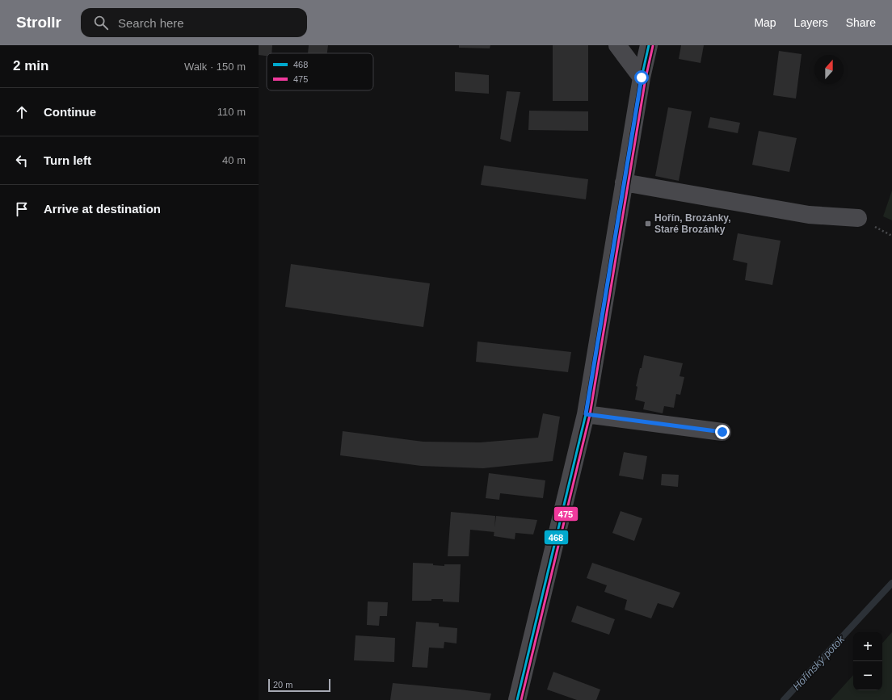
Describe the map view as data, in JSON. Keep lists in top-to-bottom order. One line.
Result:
{"water":["Hořínský potok"],"places":{"transit":["Hořín, Brozánky, Staré Brozánky"]},"lines":["transit line 468","transit line 475"],"legend":["468","475"],"scale_bar":"20 m","north":"top","page":{"header":"Strollr","search":"Search here","nav":["Map","Layers","Share"],"heading":["2 min","Walk · 150 m"],"list":[["Continue","110 m"],["Turn left","40 m"],"Arrive at destination"],"map_buttons":["+","−"],"scale":"20 m"}}
